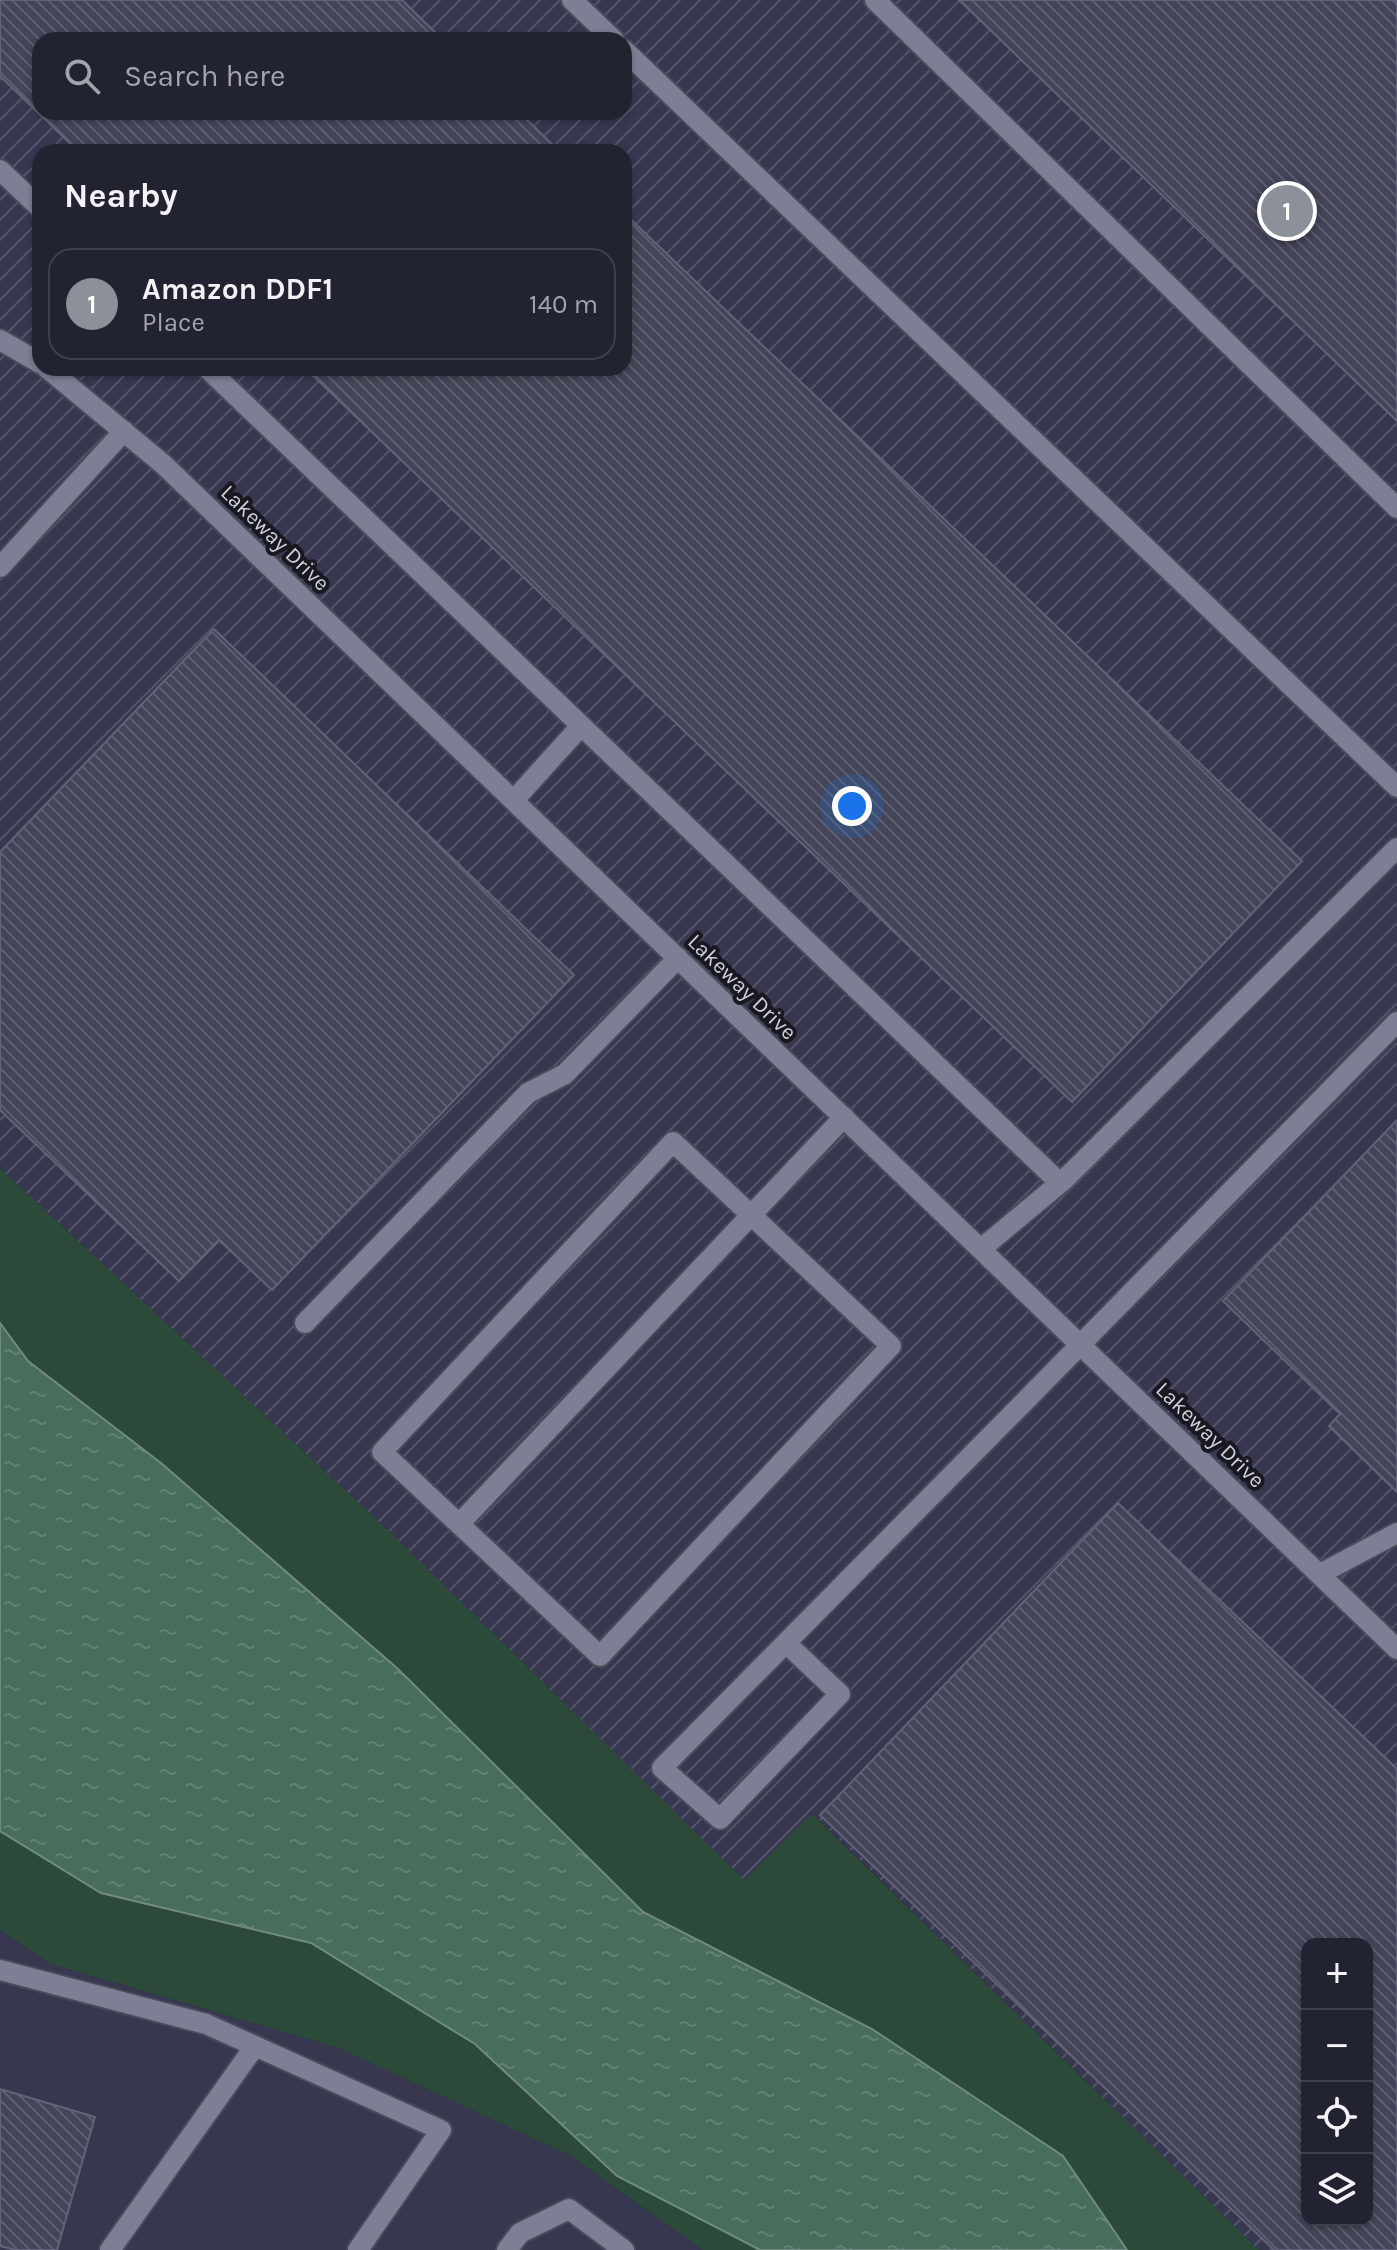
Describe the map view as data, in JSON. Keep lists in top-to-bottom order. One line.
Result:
{"streets":{"street":["Lakeway Drive"]},"page":{"search":"Search here","heading":"Nearby","pins":"1","list":[{"mark":"1","name":"Amazon DDF1","note":"Place","value":"140 m"}],"map_buttons":["+","−"]}}
